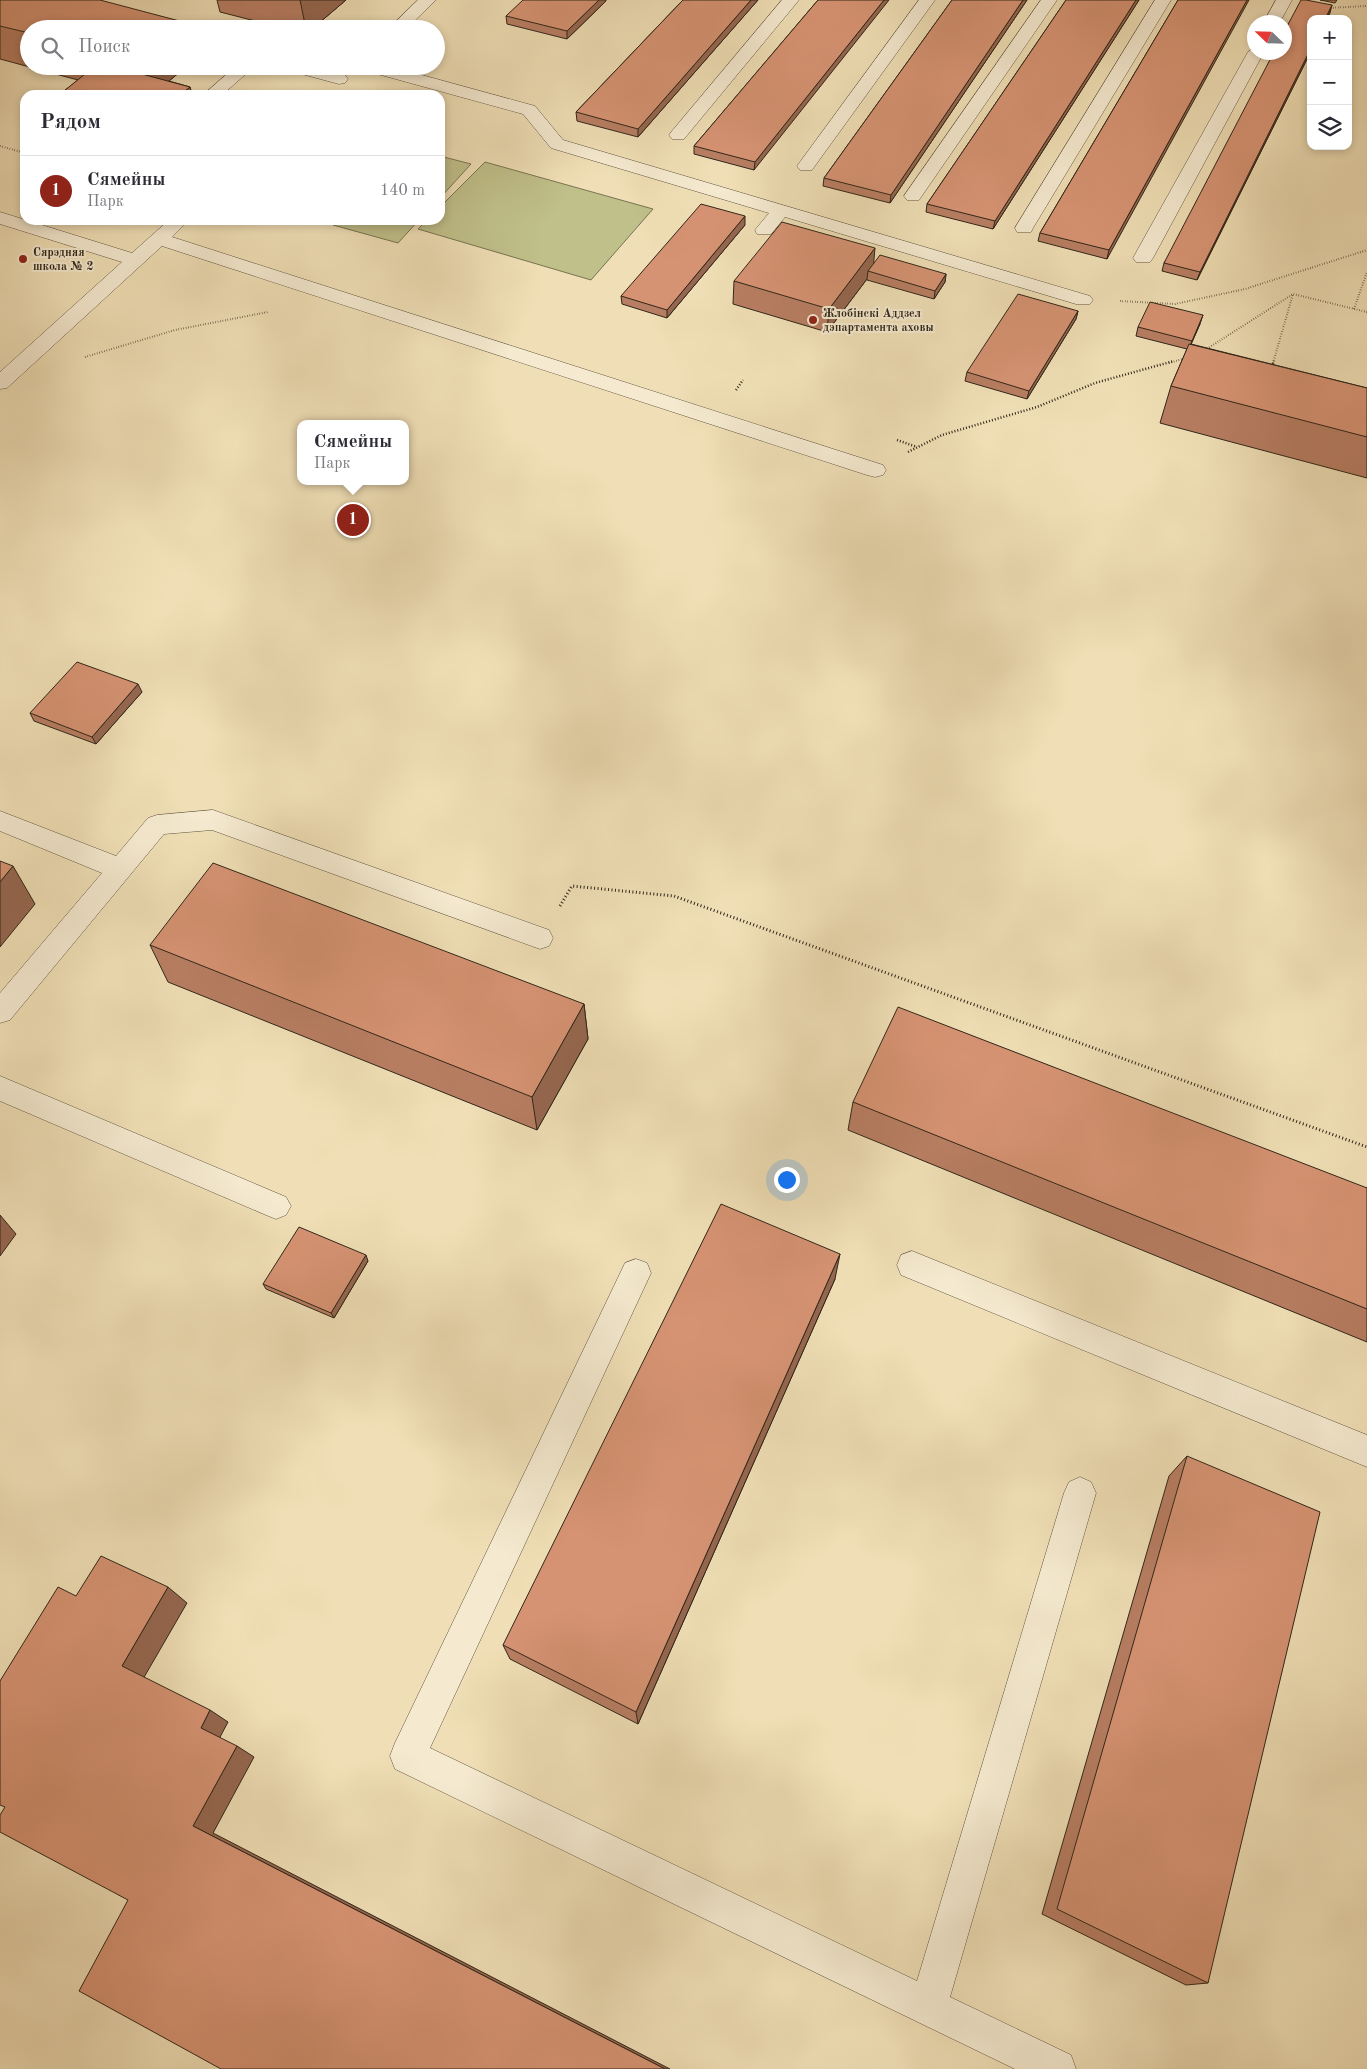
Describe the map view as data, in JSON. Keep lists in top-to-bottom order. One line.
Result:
{"places":["Сярэдняя школа № 2","Жлобінскі Аддзел дэпартамента аховы"],"north":"top left","page":{"map_buttons":["+","−"],"search":"Поиск","heading":"Рядом","list":[{"mark":"1","name":"Сямейны","note":"Парк","value":"140 m"}],"popup":["Сямейны","Парк"],"pins":"1"}}
